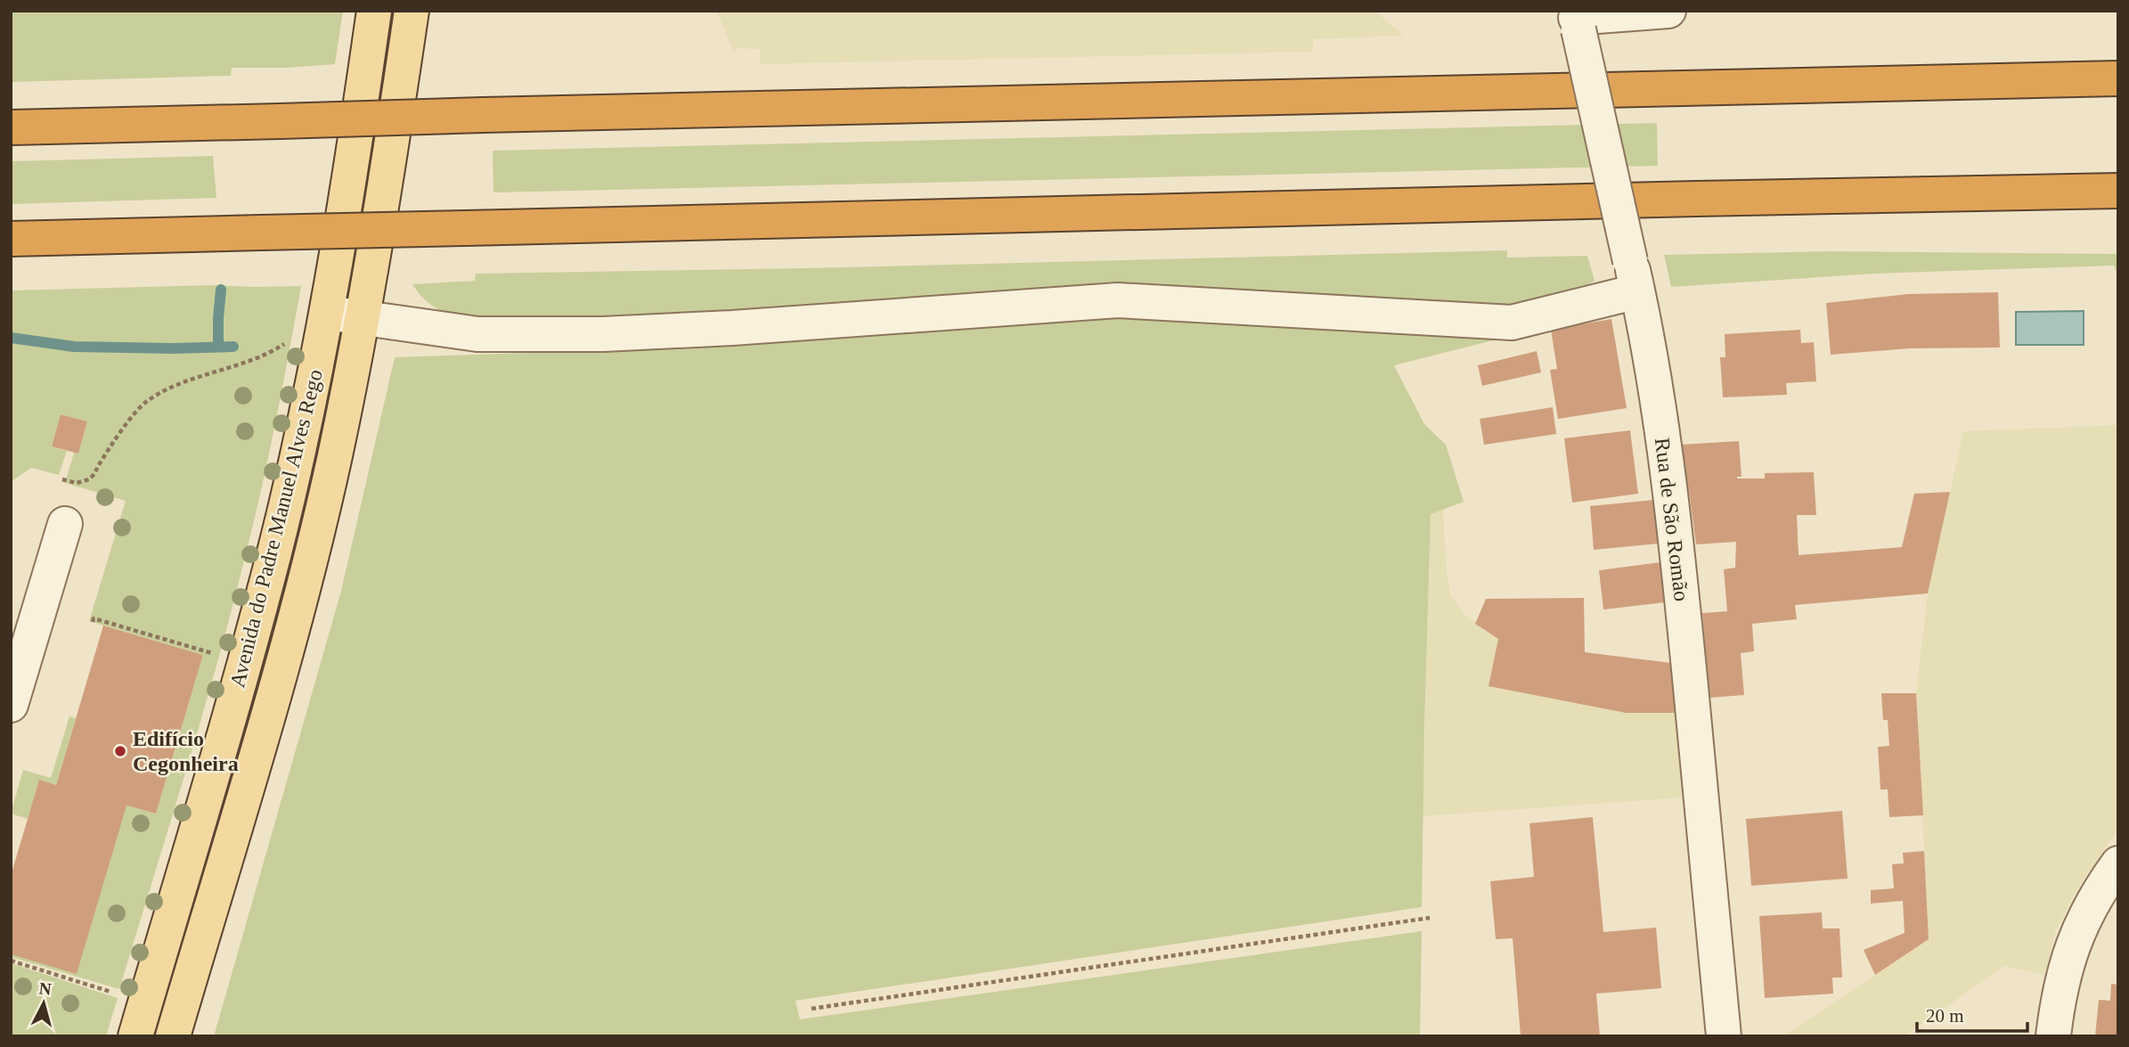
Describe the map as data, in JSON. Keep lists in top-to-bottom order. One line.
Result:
{"streets":{"main road":["Avenida do Padre Manuel Alves Rego"],"street":["Rua de São Romão"]},"places":["Edifício Cegonheira"],"scale_bar":"20 m","north":"top"}
